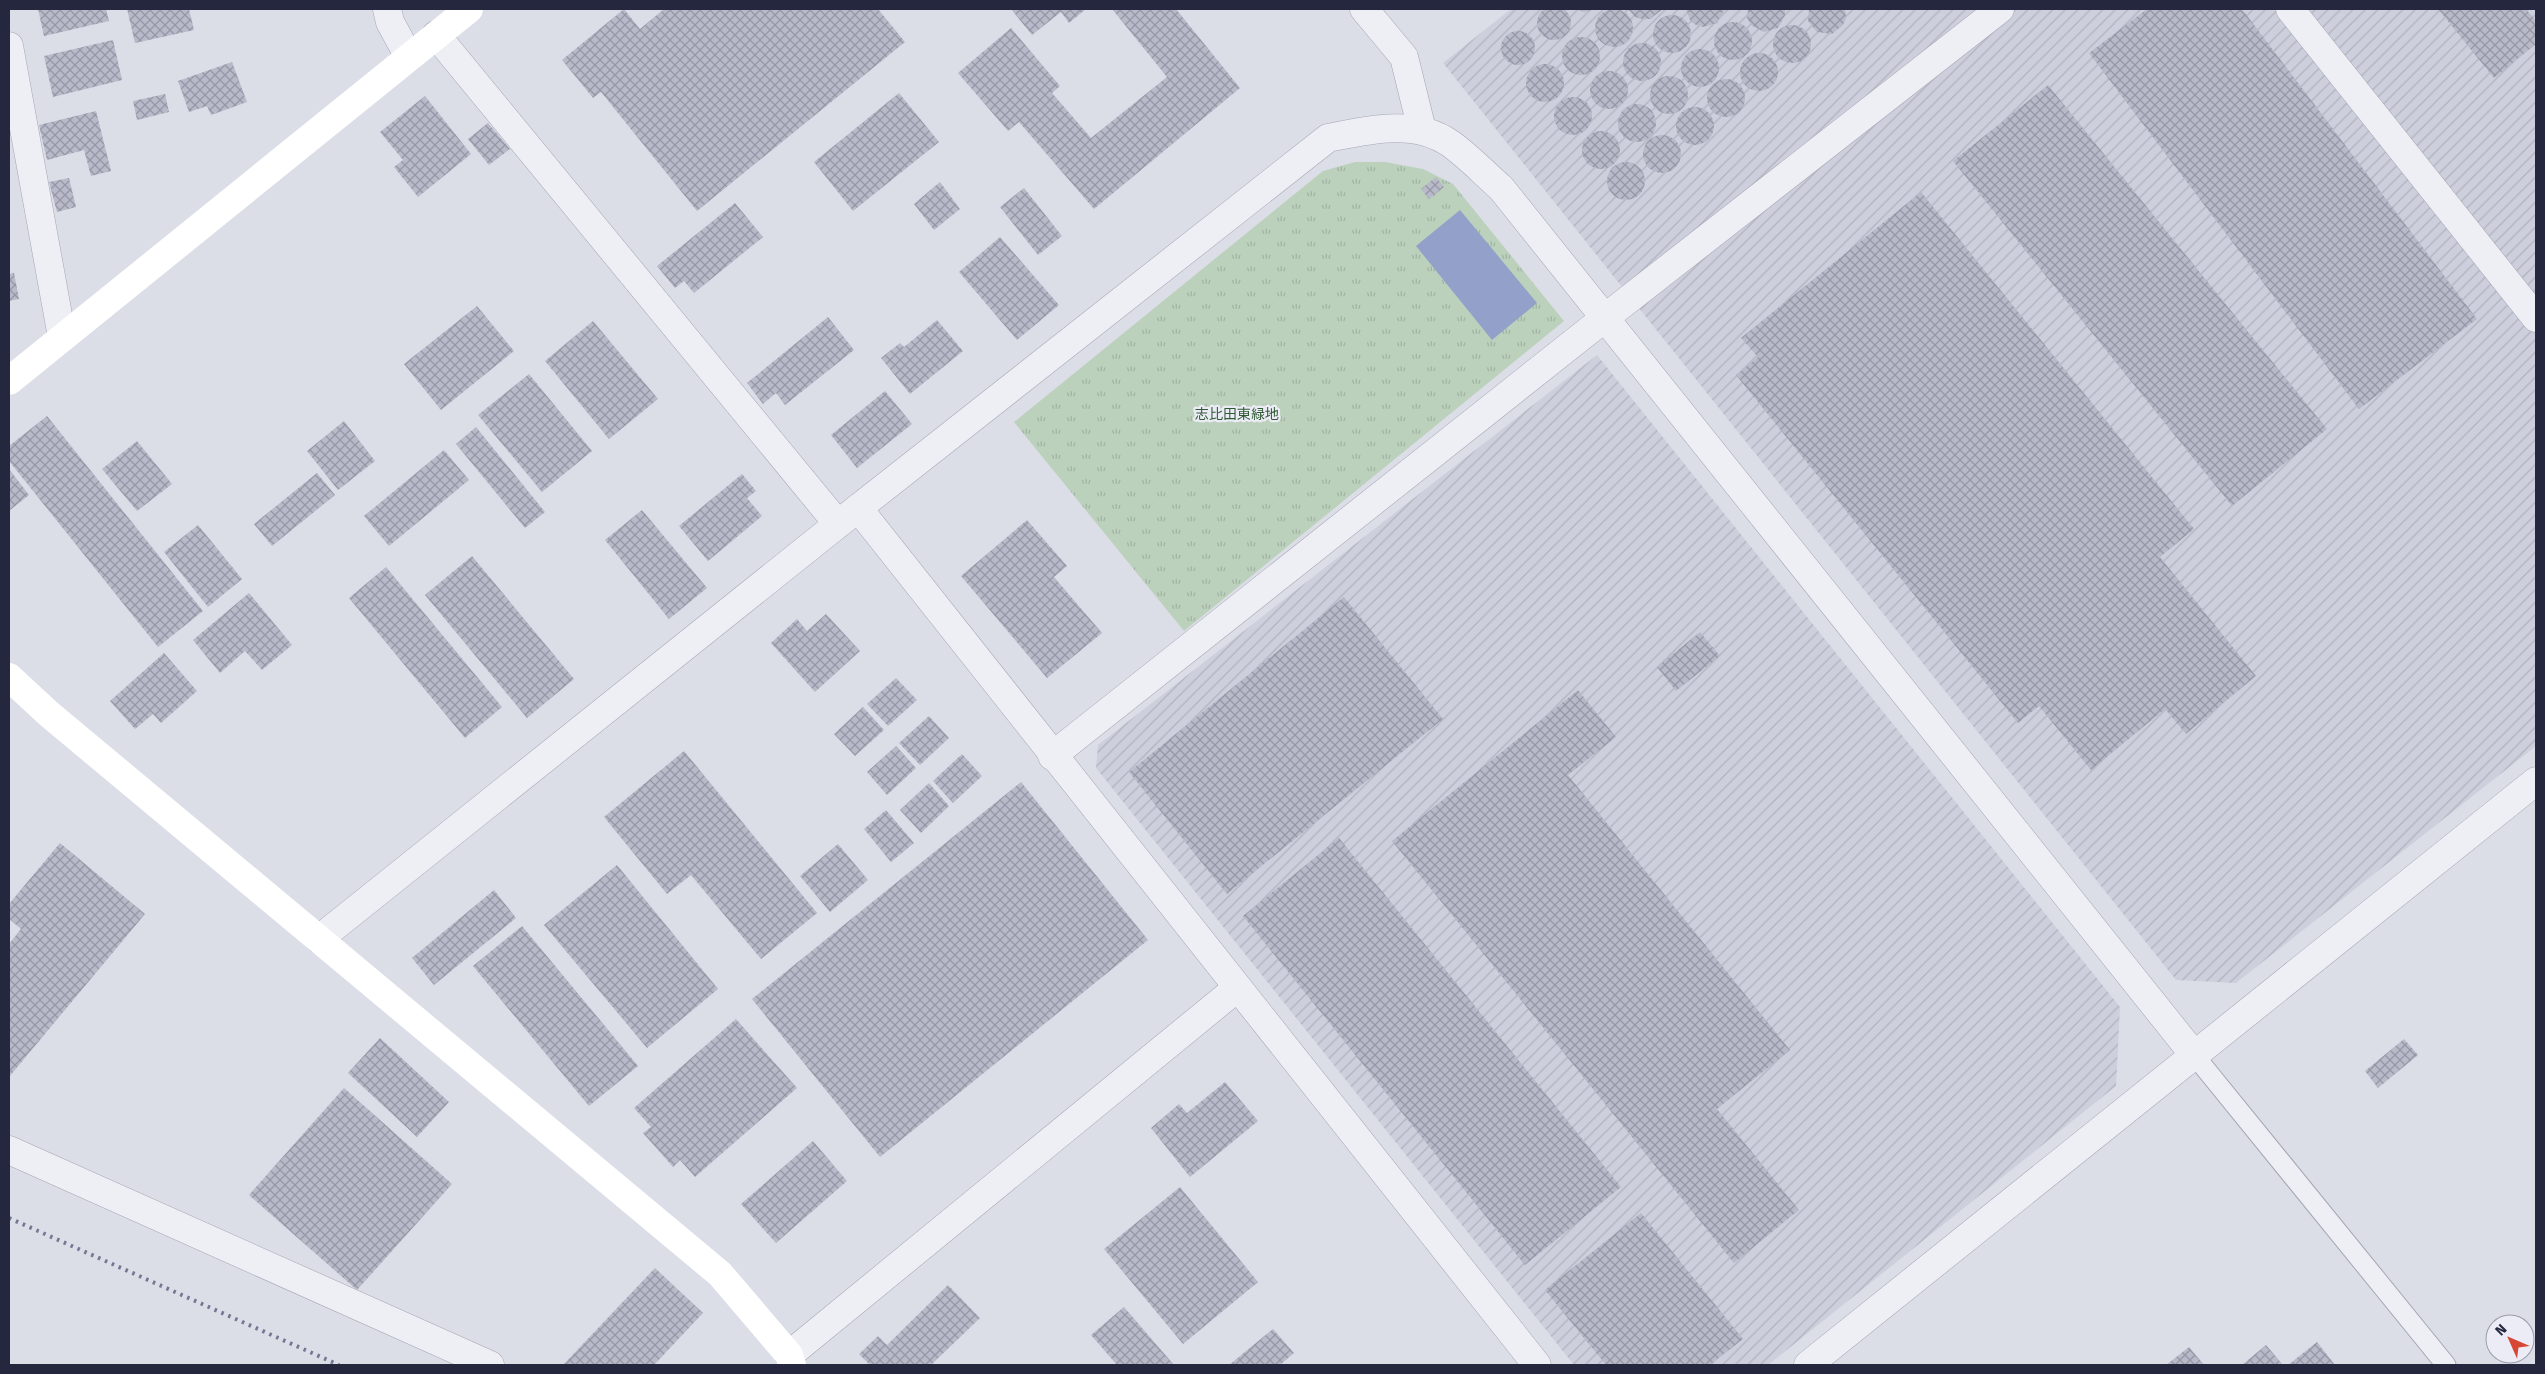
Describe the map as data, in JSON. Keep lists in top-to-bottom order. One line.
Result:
{"parks":["志比田東緑地"],"north":"top left"}
